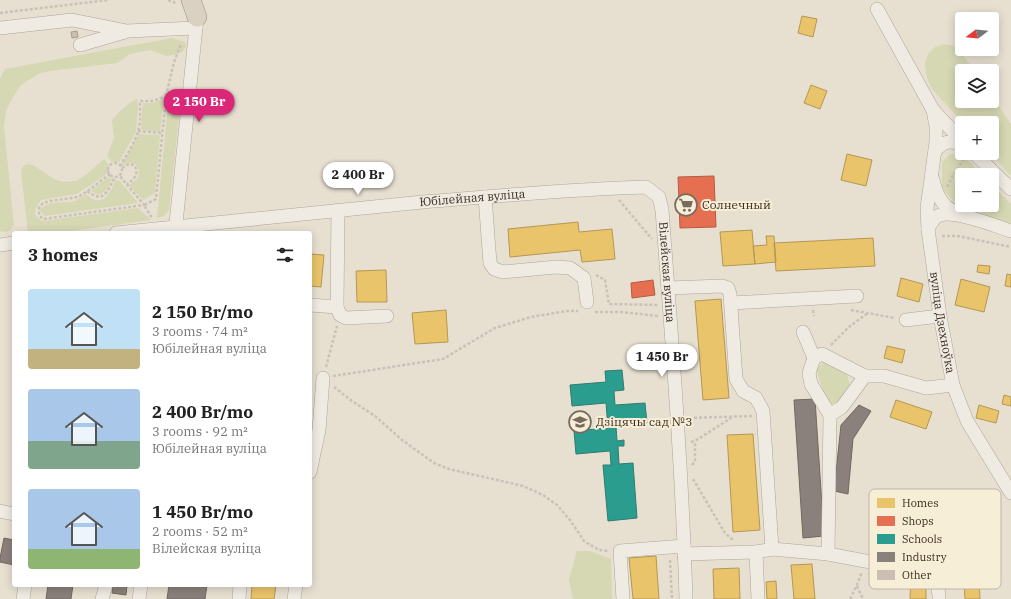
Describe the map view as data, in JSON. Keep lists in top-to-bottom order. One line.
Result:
{"streets":{"street":["Юбілейная вуліца","Вілейская вуліца","вуліца Дзехноўка"]},"crossings":[["Юбілейная вуліца","Вілейская вуліца"]],"places":{"supermarket":["Солнечный"],"school or university":["Дзіцячы сад №3"]},"legend":["Homes","Shops","Schools","Industry","Other"],"north":"left","page":{"map_buttons":["+","−"],"price":["2 150 Br","2 400 Br","1 450 Br"],"heading":"3 homes","list":[{"name":"2 150 Br/mo","note":"3 rooms · 74 m² · Юбілейная вуліца"},{"name":"2 400 Br/mo","note":"3 rooms · 92 m² · Юбілейная вуліца"},{"name":"1 450 Br/mo","note":"2 rooms · 52 m² · Вілейская вуліца"}]}}
